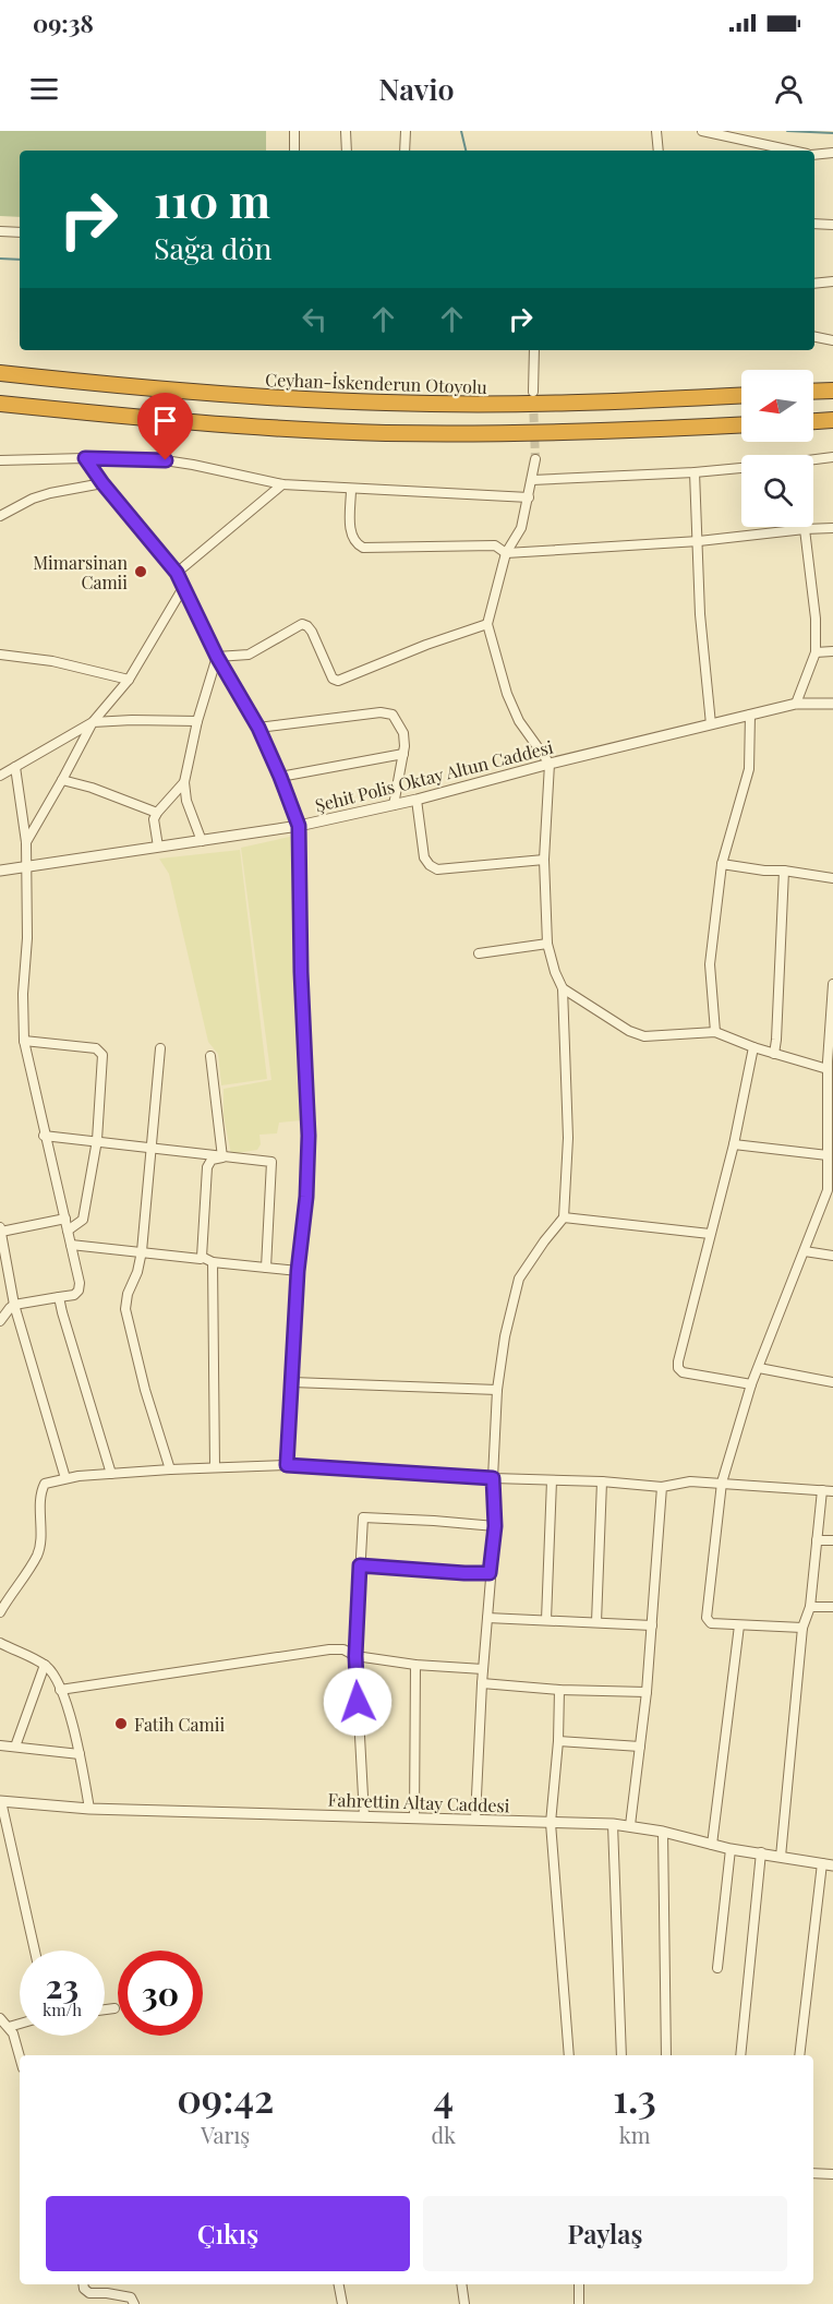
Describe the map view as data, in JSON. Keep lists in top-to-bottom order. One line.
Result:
{"streets":{"highway":["Ceyhan-İskenderun Otoyolu"],"street":["Şehit Polis Oktay Altun Caddesi","Fahrettin Altay Caddesi"]},"places":["Mimarsinan Camii","Fatih Camii"],"north":"left","page":{"status":"09:38","header":"Navio","turn":["110 m","Sağa dön"],"speed":"23 km/h","limit":"30","eta":["09:42","Varış","4","dk","1.3","km"],"buttons":["Çıkış","Paylaş"]}}
